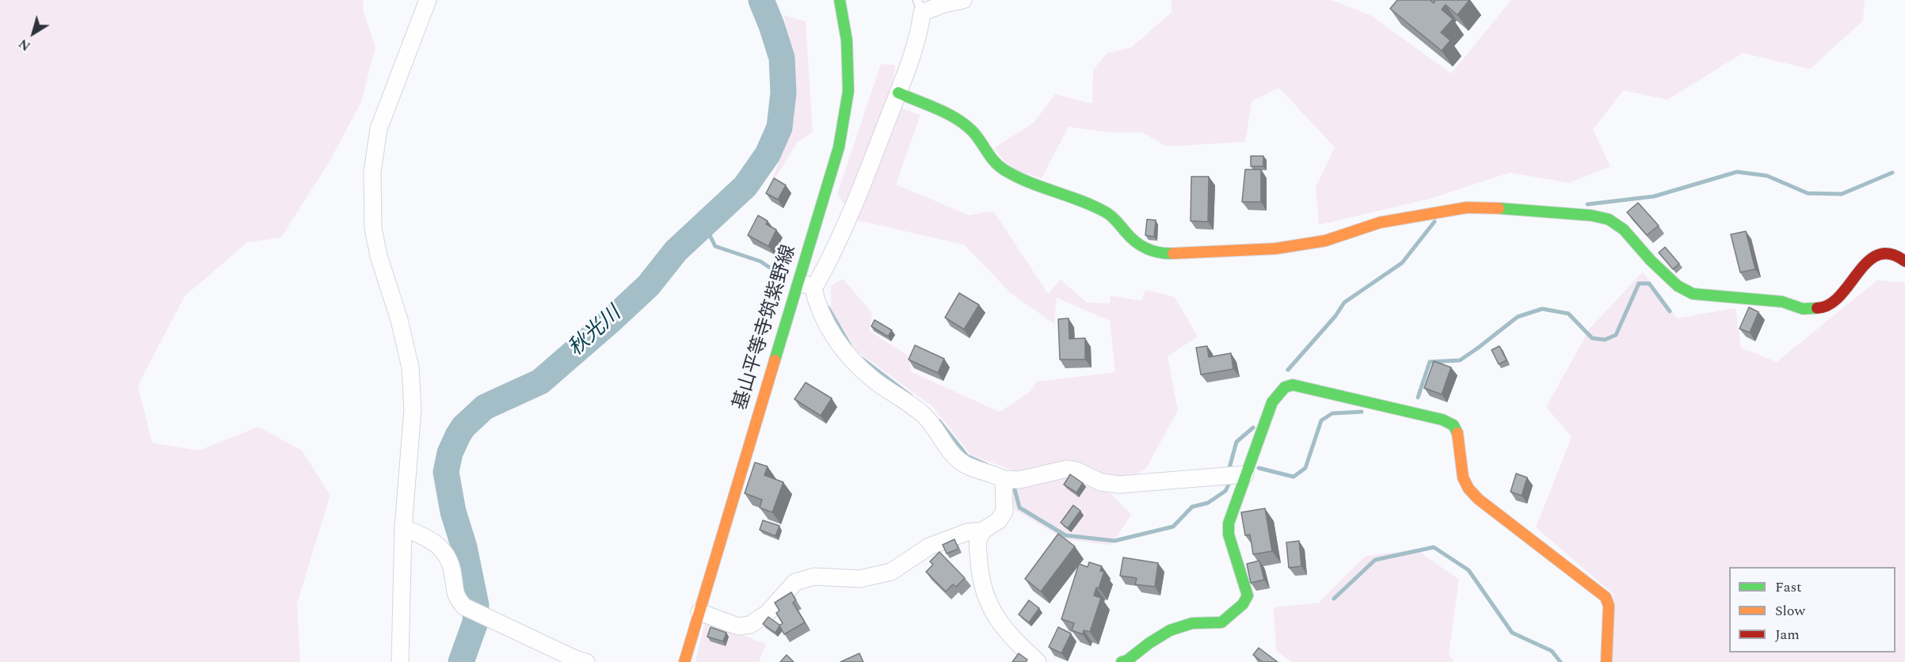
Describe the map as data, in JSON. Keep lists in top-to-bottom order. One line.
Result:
{"streets":{"street":["基山平等寺筑紫野線"]},"water":["秋光川"],"legend":["Fast","Slow","Jam"],"north":"bottom left"}
